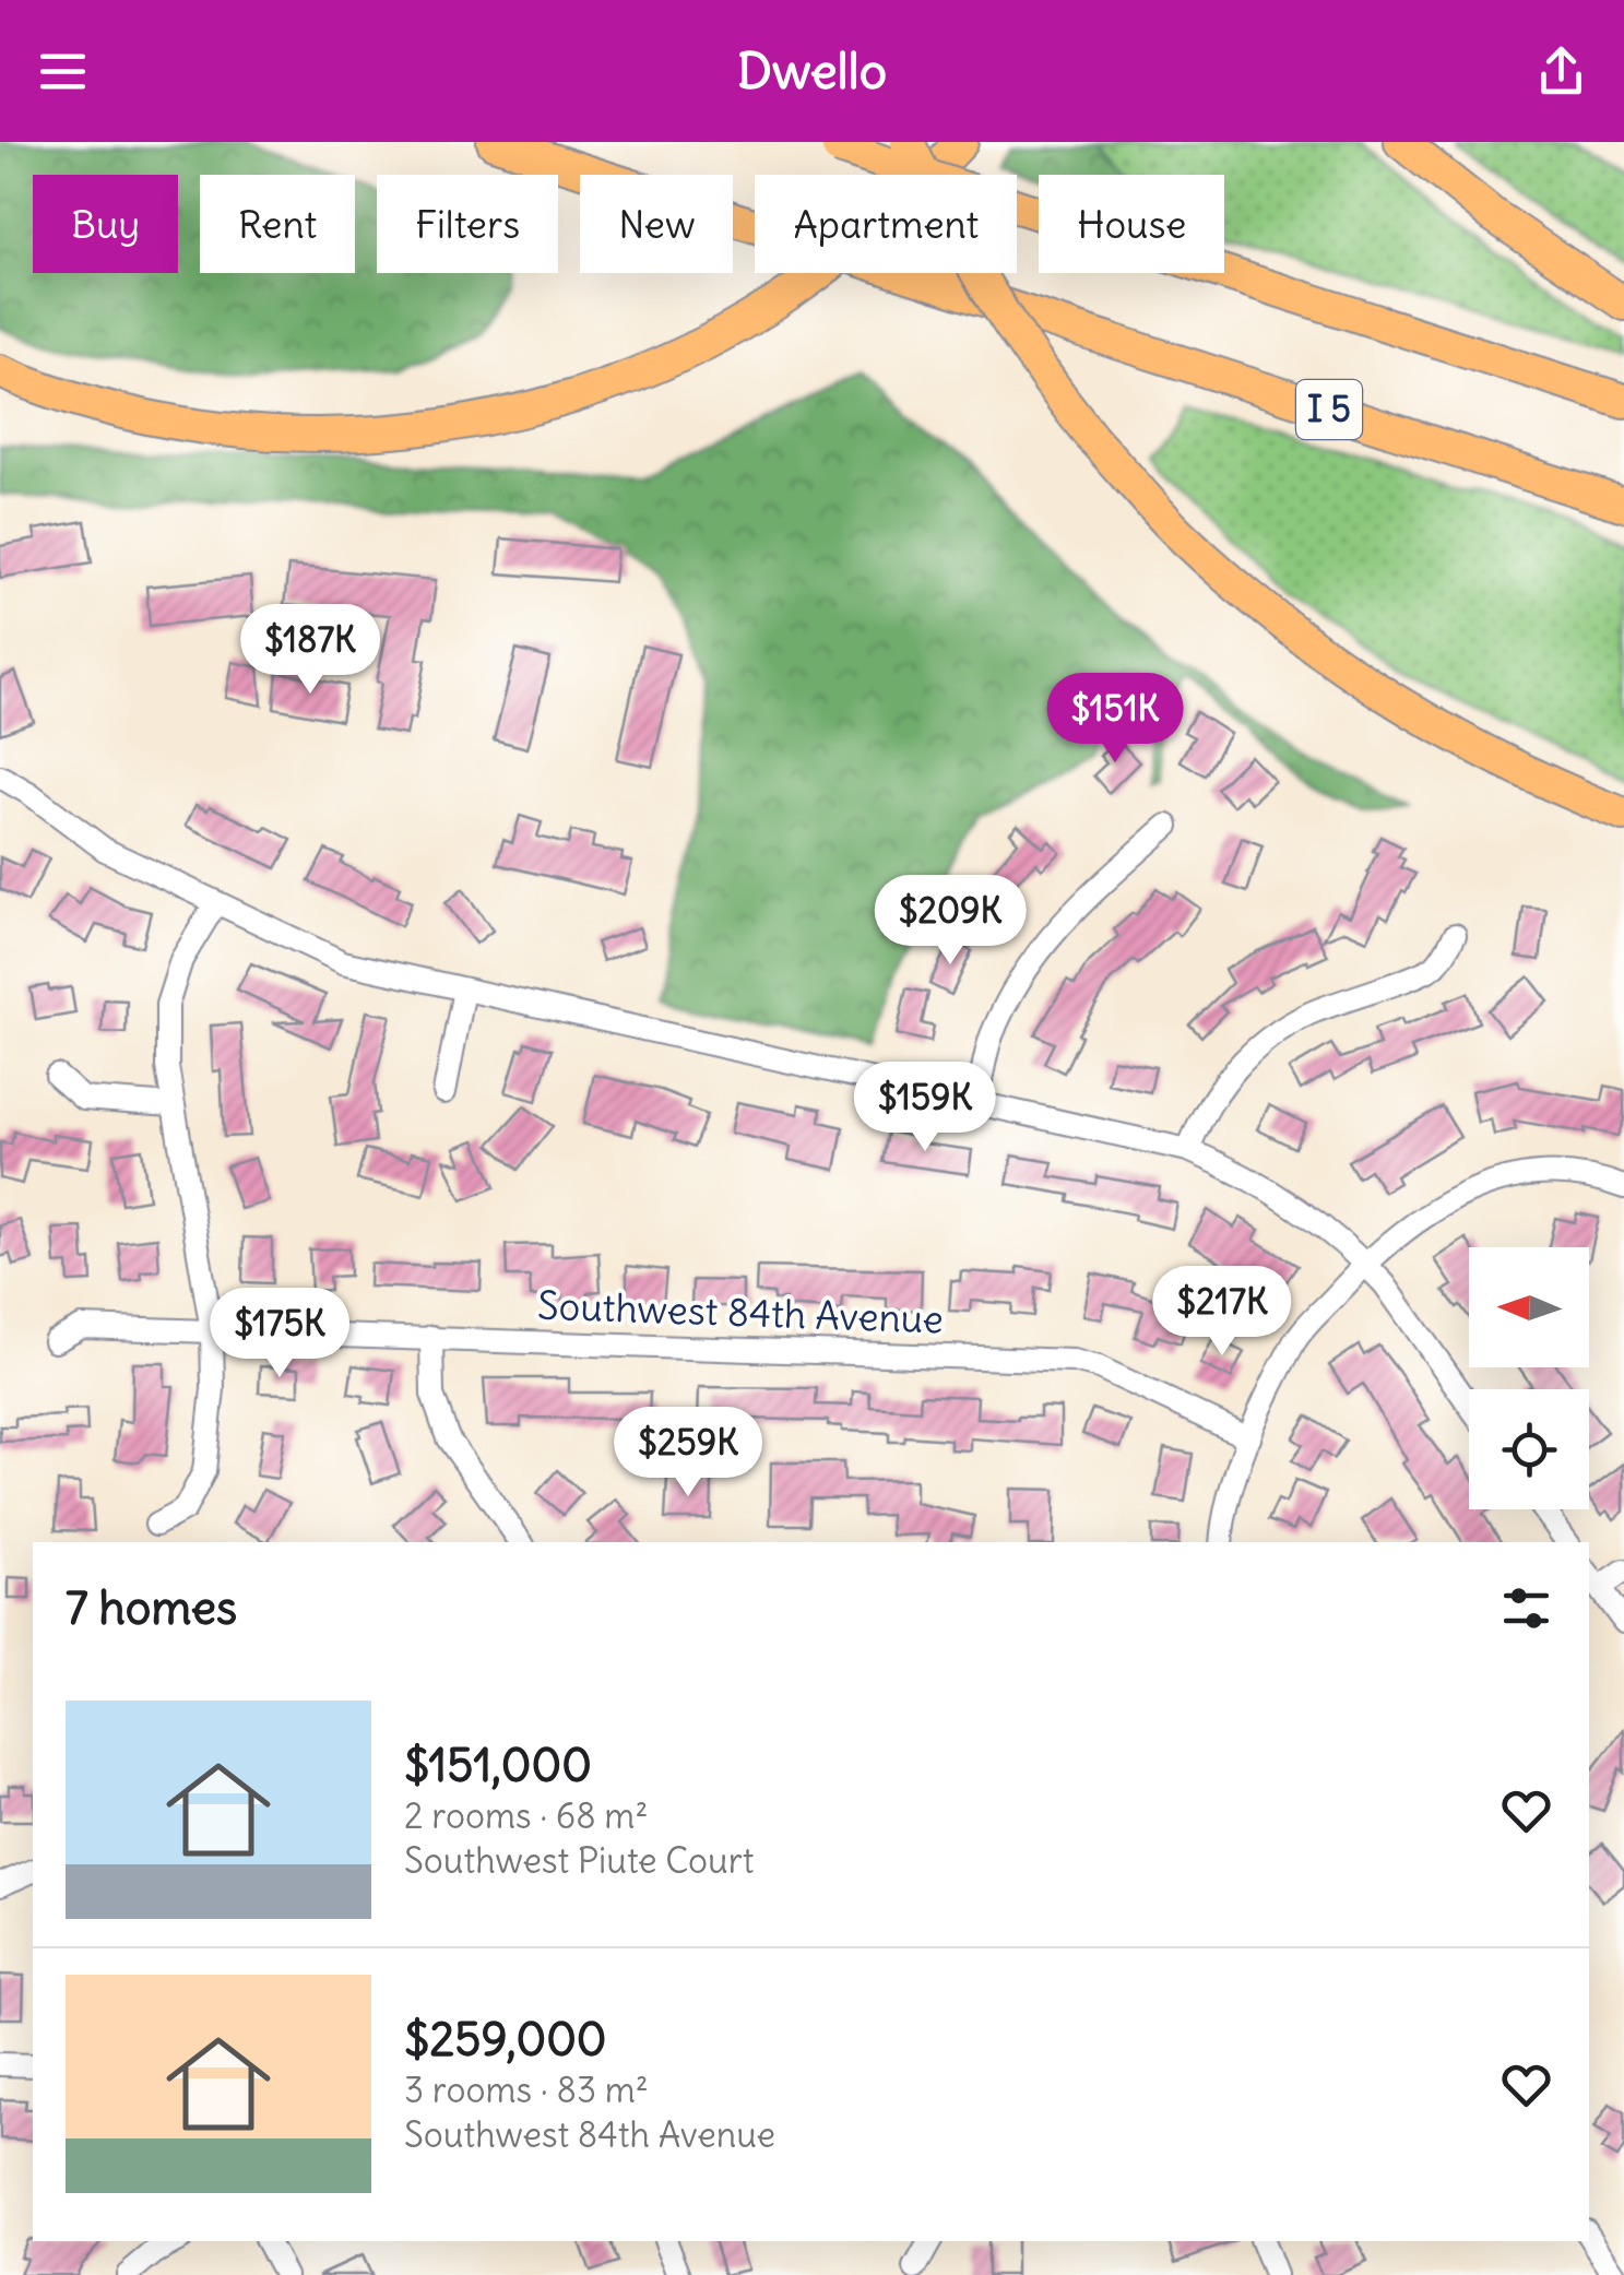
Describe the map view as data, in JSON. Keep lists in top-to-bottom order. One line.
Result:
{"streets":{"highway":["I 5"],"street":["Southwest 84th Avenue"]},"north":"left","page":{"header":"Dwello","chip":["Buy","Rent","Filters","New","Apartment","House"],"price":["$187K","$151K","$209K","$159K","$217K","$175K","$259K"],"heading":"7 homes","list":[{"name":"$151,000","note":"2 rooms · 68 m² · Southwest Piute Court"},{"name":"$259,000","note":"3 rooms · 83 m² · Southwest 84th Avenue"}]}}
